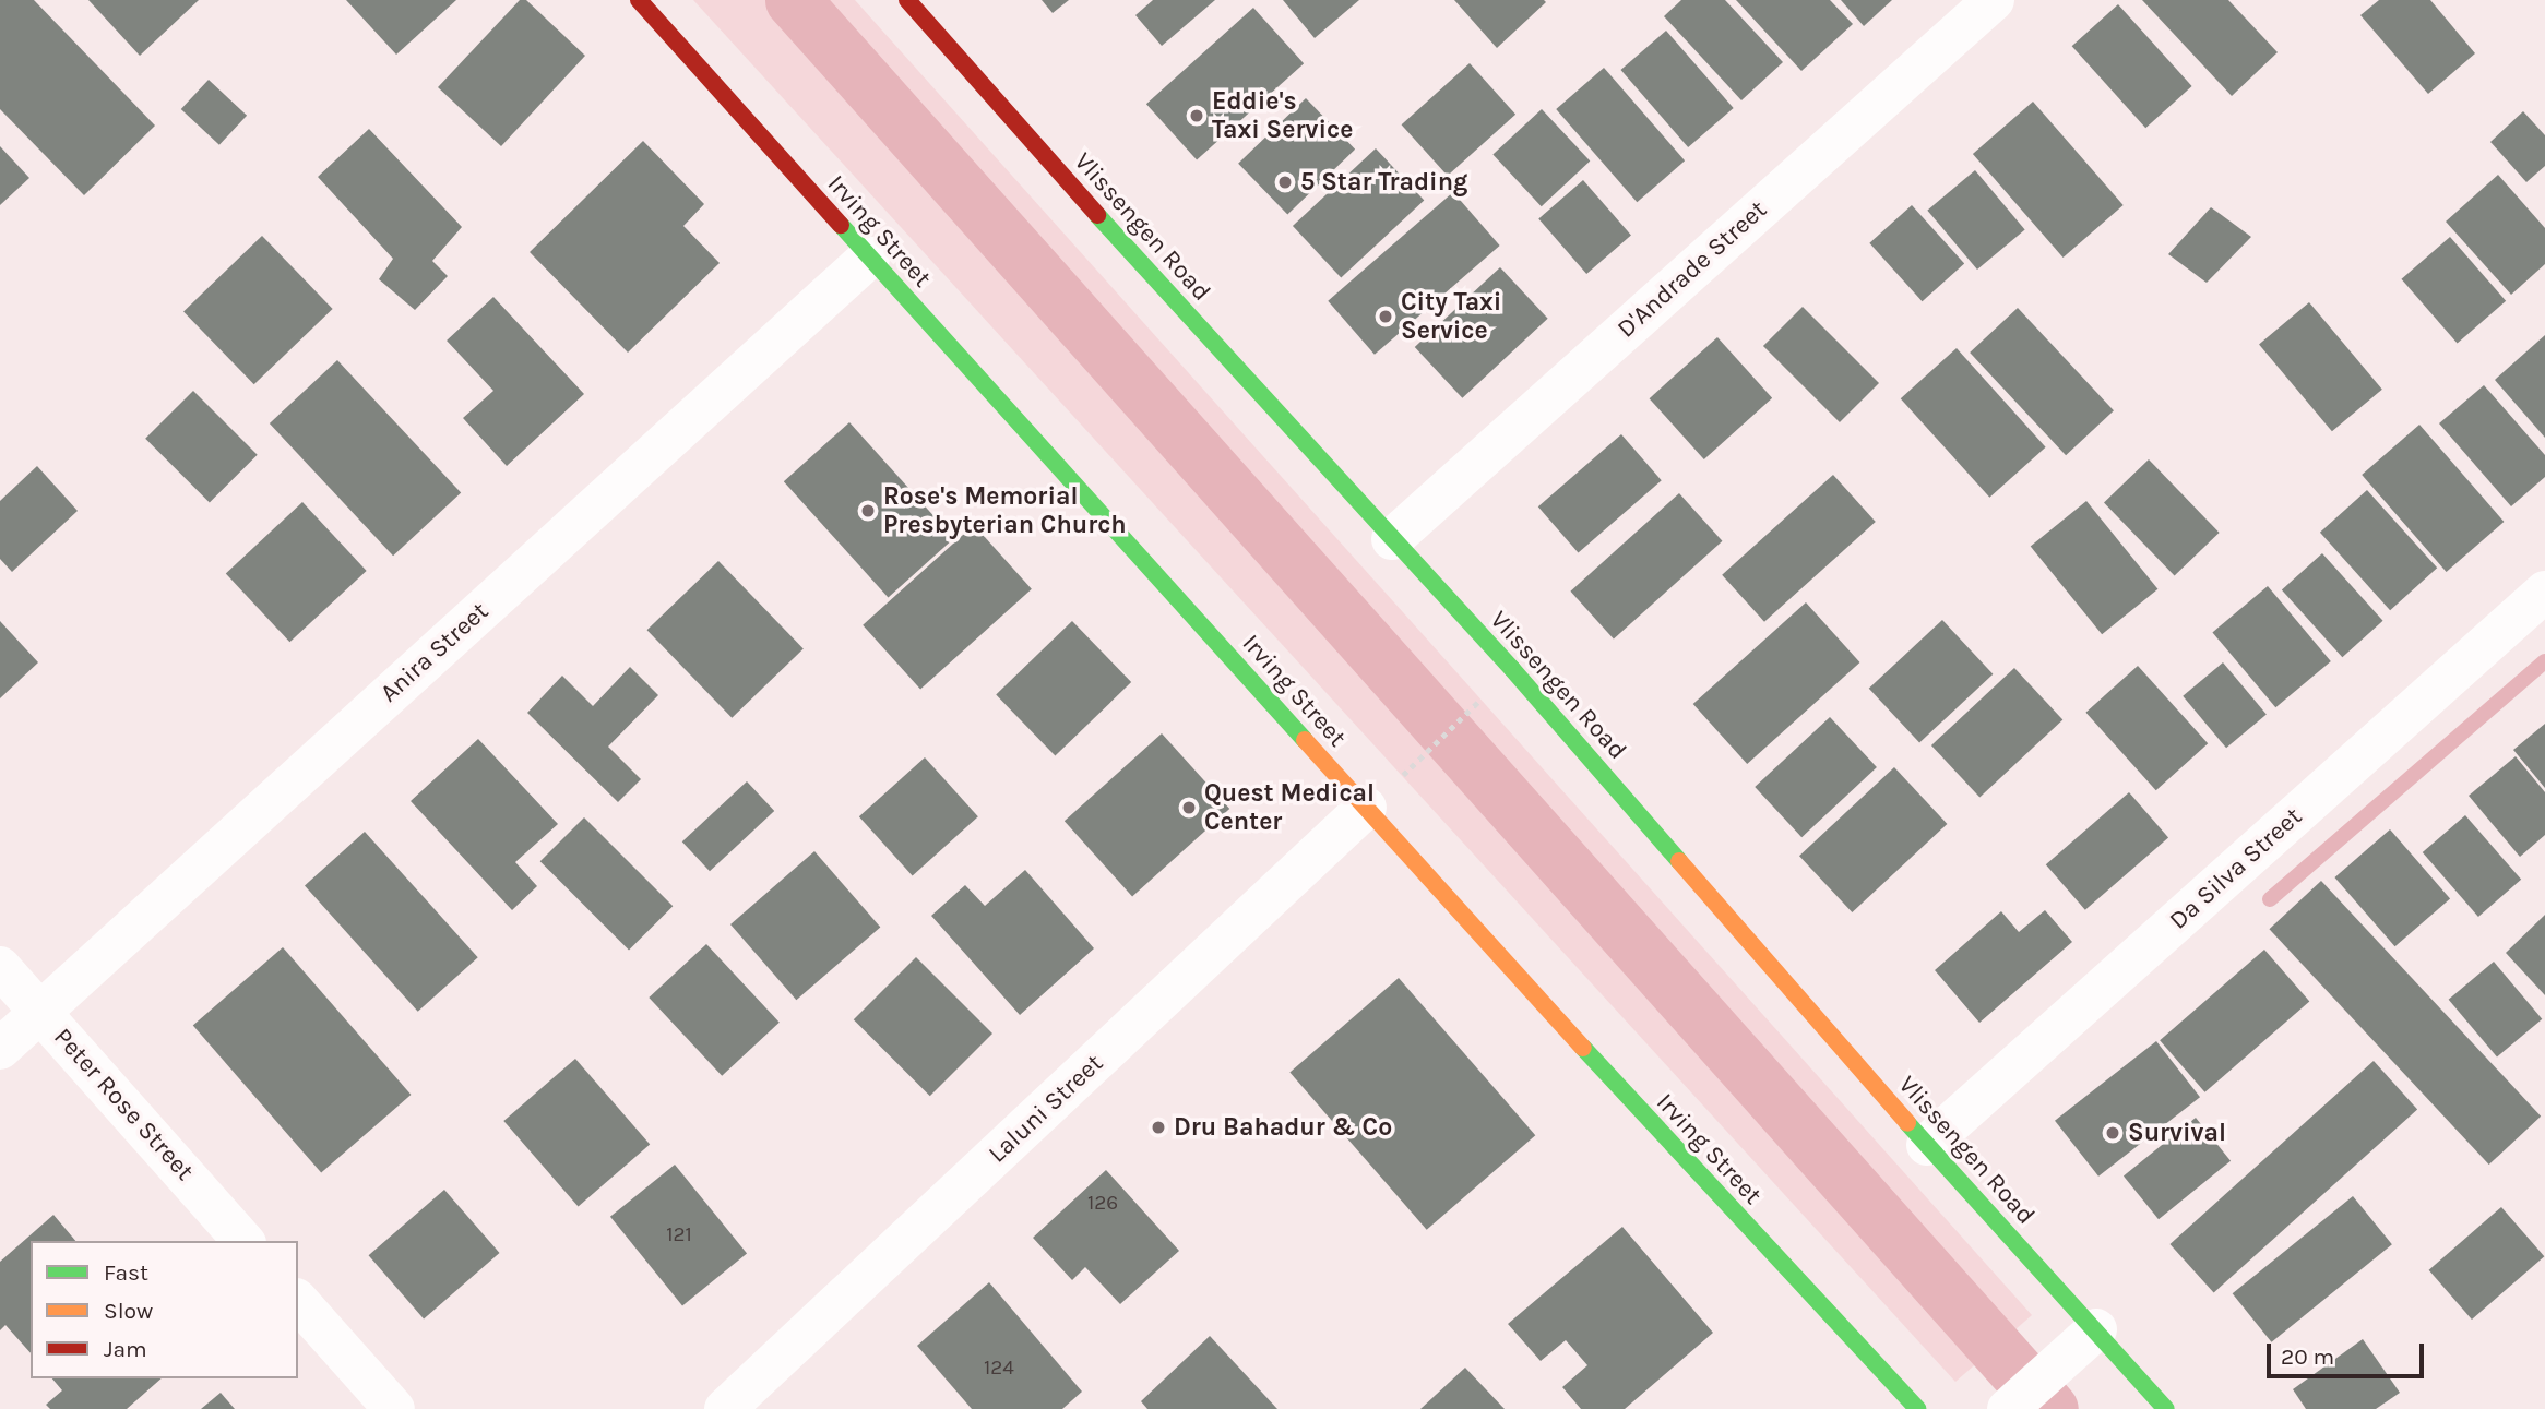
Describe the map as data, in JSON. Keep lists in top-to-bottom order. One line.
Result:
{"streets":{"main road":["Vlissengen Road","Irving Street"],"street":["D'Andrade Street","Anira Street","Da Silva Street","Peter Rose Street","Laluni Street"]},"crossings":[["Vlissengen Road","D'Andrade Street"],["Vlissengen Road","Da Silva Street"],["Irving Street","Anira Street"],["Irving Street","Laluni Street"],["Anira Street","Peter Rose Street"]],"places":["Eddie's Taxi Service","5 Star Trading","City Taxi Service","Rose's Memorial Presbyterian Church","Quest Medical Center","Dru Bahadur & Co","Survival"],"house_numbers":["126","121","124"],"legend":["Fast","Slow","Jam"],"scale_bar":"20 m"}
